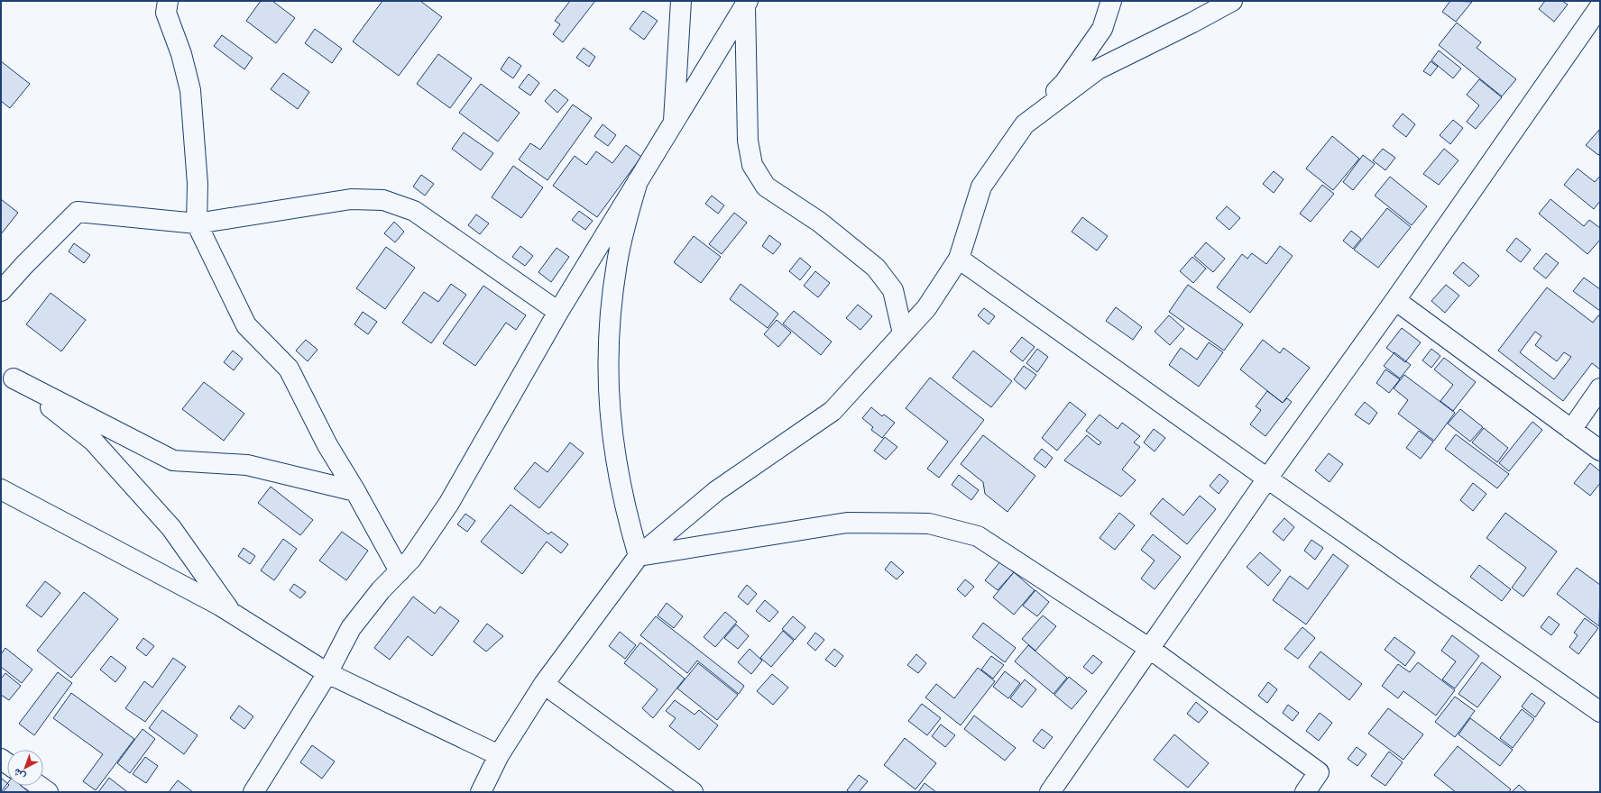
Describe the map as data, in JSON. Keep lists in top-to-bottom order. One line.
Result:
{"north":"bottom left"}
